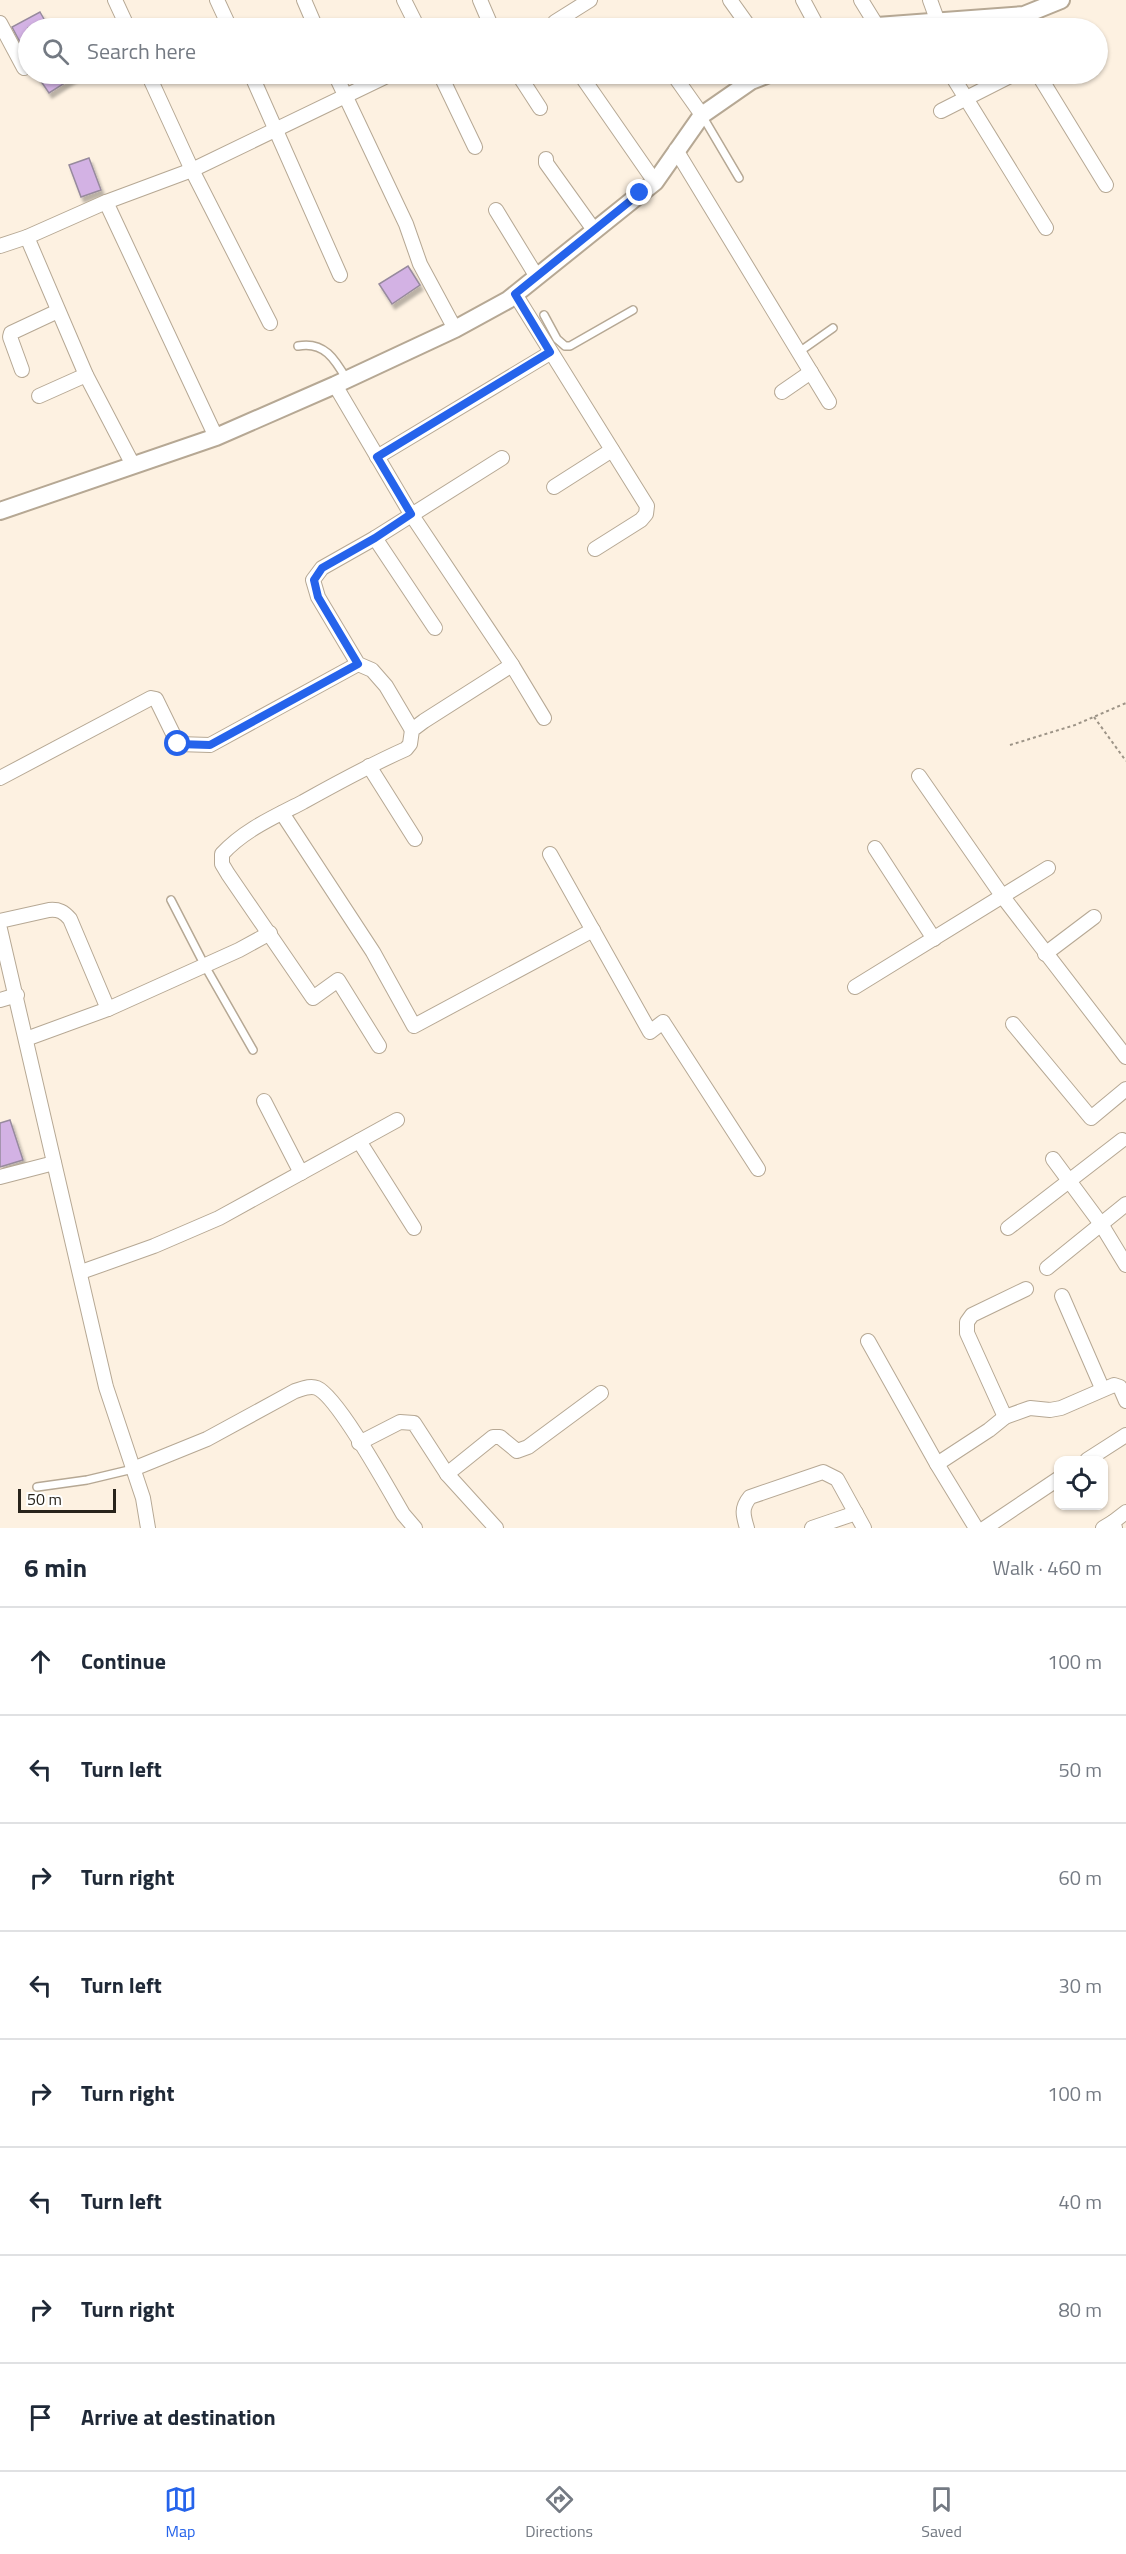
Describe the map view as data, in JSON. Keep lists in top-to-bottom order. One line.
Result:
{"scale_bar":"50 m","page":{"search":"Search here","scale":"50 m","heading":["6 min","Walk · 460 m"],"list":[["Continue","100 m"],["Turn left","50 m"],["Turn right","60 m"],["Turn left","30 m"],["Turn right","100 m"],["Turn left","40 m"],["Turn right","80 m"],"Arrive at destination"],"nav":["Map","Directions","Saved"]}}
